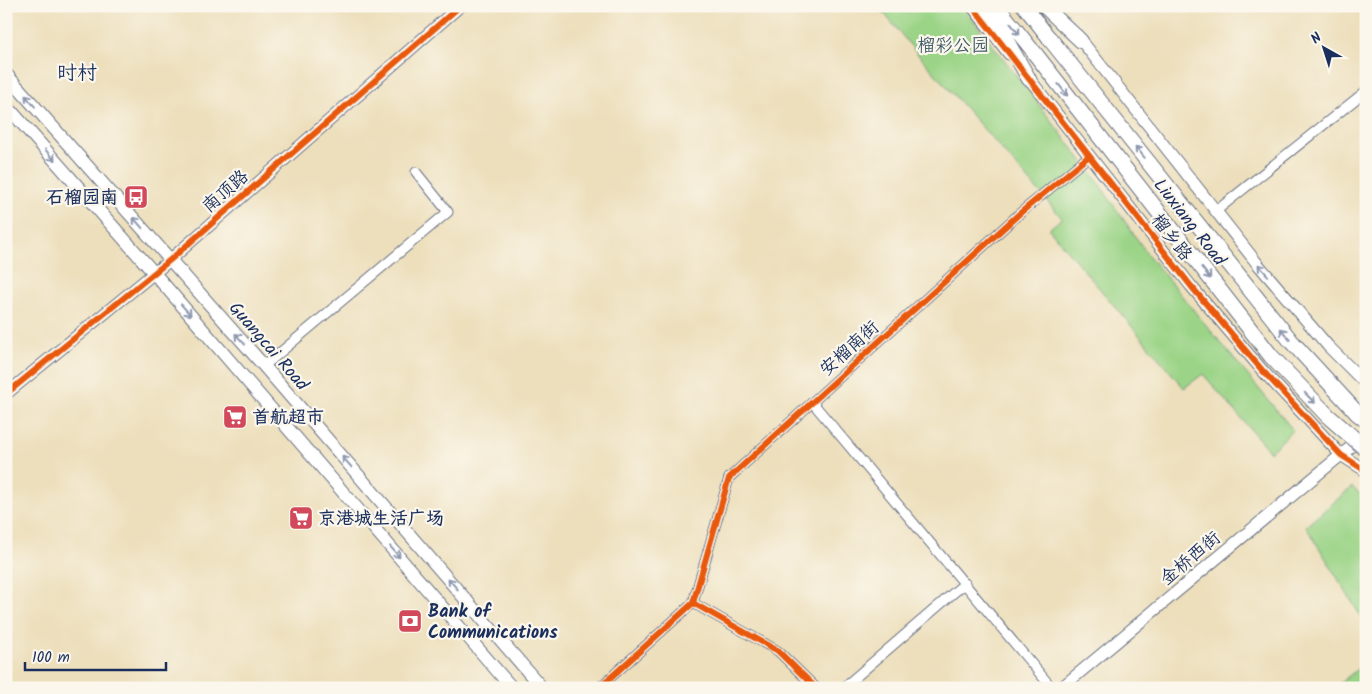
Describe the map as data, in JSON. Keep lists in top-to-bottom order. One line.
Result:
{"streets":{"highway":["Liuxiang Road"],"main road":["Guangcai Road"],"street":["南顶路","榴乡路","安榴南街","金桥西街"]},"crossings":[["南顶路","Guangcai Road"],["榴乡路","安榴南街"],["榴乡路","金桥西街"]],"districts":["时村"],"parks":["榴彩公园"],"places":{"bus stop":["石榴园南"],"supermarket":["首航超市","京港城生活广场"],"bank":["Bank of Communications"]},"scale_bar":"100 m","north":"top left"}
